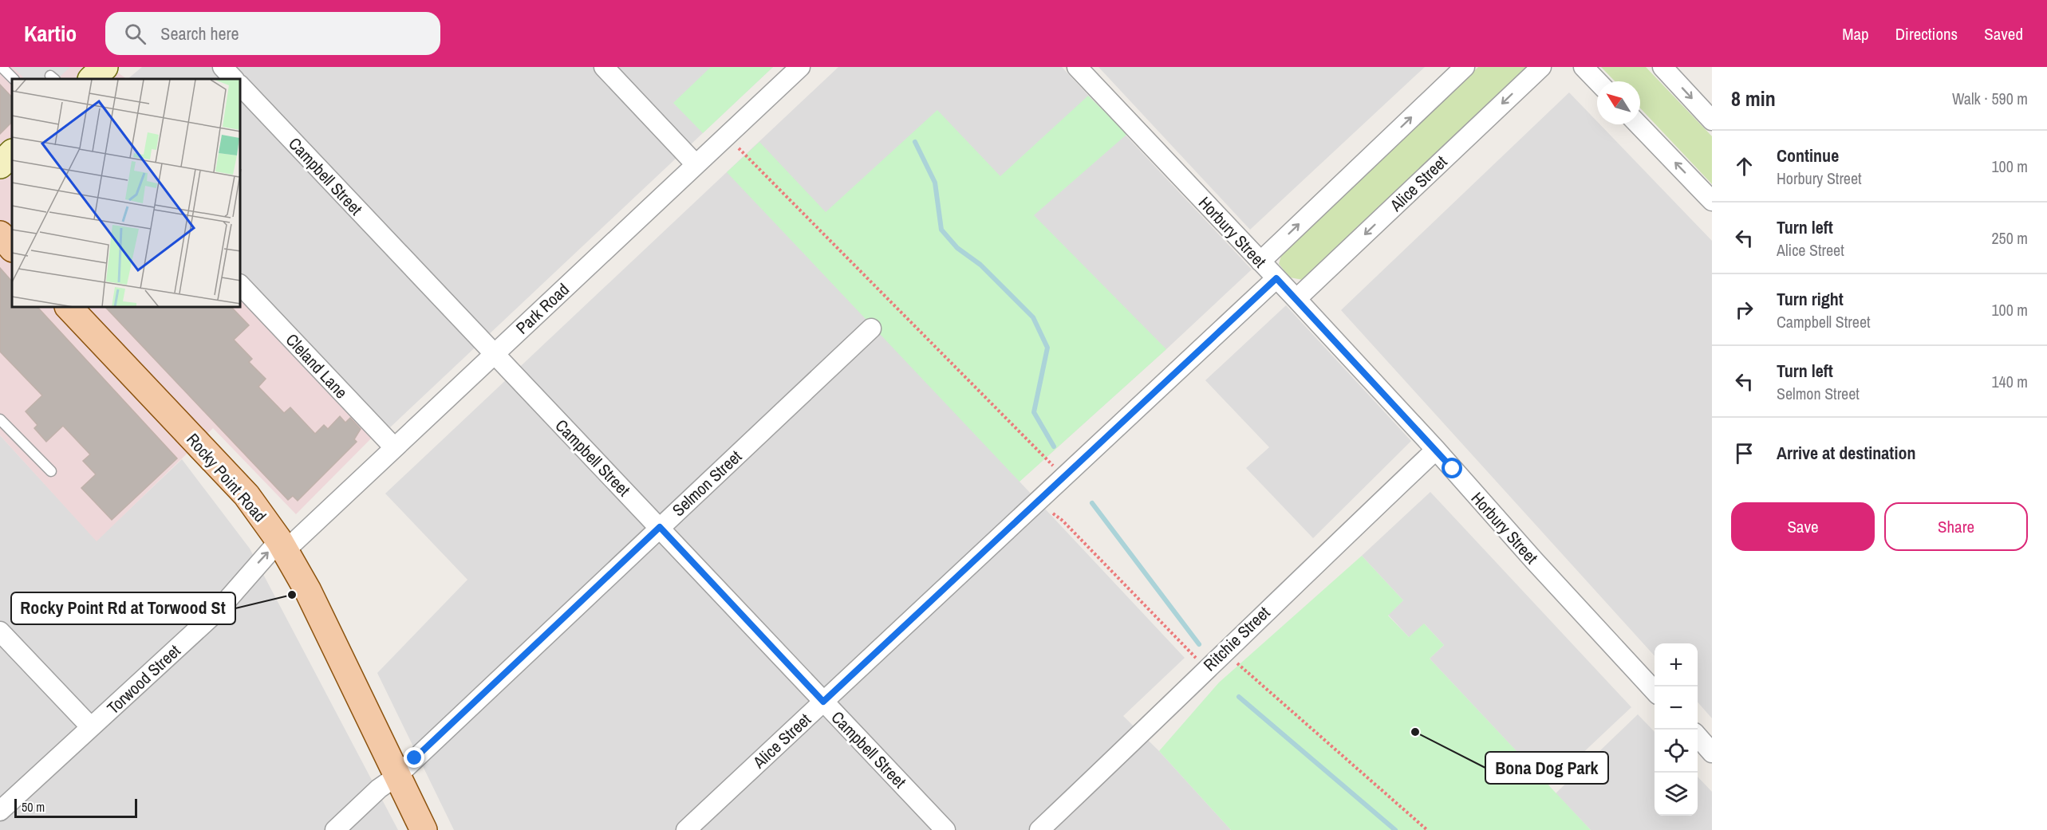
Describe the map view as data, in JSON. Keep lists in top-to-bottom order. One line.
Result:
{"streets":{"main road":["Rocky Point Road"],"street":["Campbell Street","Alice Street","Horbury Street","Park Road","Cleland Lane","Selmon Street","Ritchie Street","Torwood Street"]},"crossings":[["Campbell Street","Alice Street"],["Campbell Street","Park Road"],["Campbell Street","Selmon Street"],["Alice Street","Horbury Street"],["Horbury Street","Ritchie Street"],["Park Road","Cleland Lane"],["Park Road","Rocky Point Road"],["Park Road","Torwood Street"],["Rocky Point Road","Selmon Street"],["Rocky Point Road","Torwood Street"]],"one_way":["Torwood Street"],"places":["Rocky Point Rd at Torwood St","Bona Dog Park"],"scale_bar":"50 m","north":"top left","page":{"header":"Kartio","search":"Search here","nav":["Map","Directions","Saved"],"heading":["8 min","Walk · 590 m"],"list":[["Continue","Horbury Street","100 m"],["Turn left","Alice Street","250 m"],["Turn right","Campbell Street","100 m"],["Turn left","Selmon Street","140 m"],"Arrive at destination"],"buttons":["Save","Share"],"map_buttons":["+","−"],"scale":"50 m"}}
